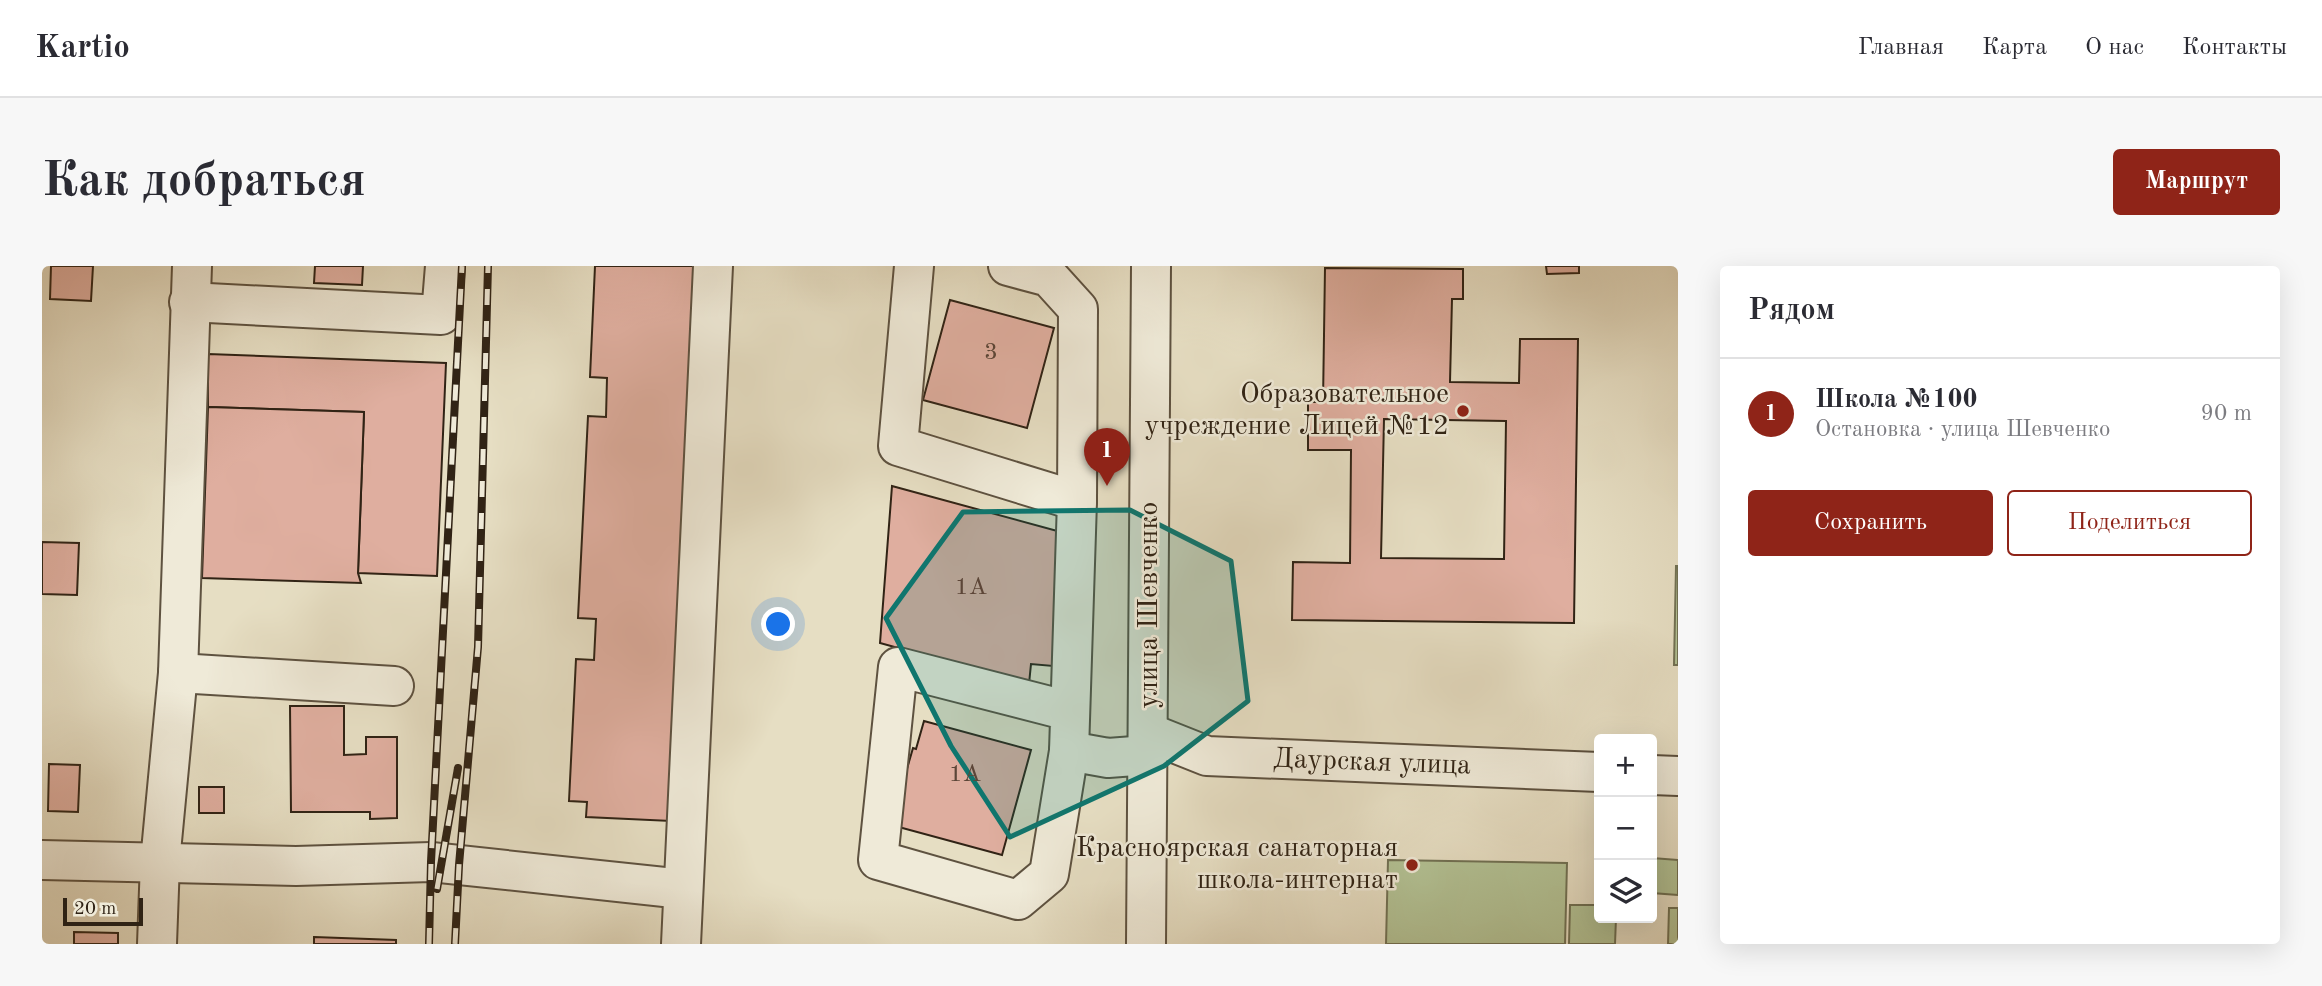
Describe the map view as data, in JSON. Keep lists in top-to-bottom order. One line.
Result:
{"streets":{"street":["улица Шевченко","Даурская улица"]},"crossings":[["улица Шевченко","Даурская улица"]],"places":["Образовательное учреждение Лицей №12","Красноярская санаторная школа-интернат"],"house_numbers":["3","1А","1А"],"scale_bar":"20 m","page":{"header":"Kartio","nav":["Главная","Карта","О нас","Контакты"],"buttons":["Маршрут",["Сохранить","Поделиться"]],"title":"Как добраться","heading":"Рядом","list":[{"mark":"1","name":"Школа №100","note":"Остановка · улица Шевченко","value":"90 m"}],"pins":"1","map_buttons":["+","−"],"scale":"20 m"}}
